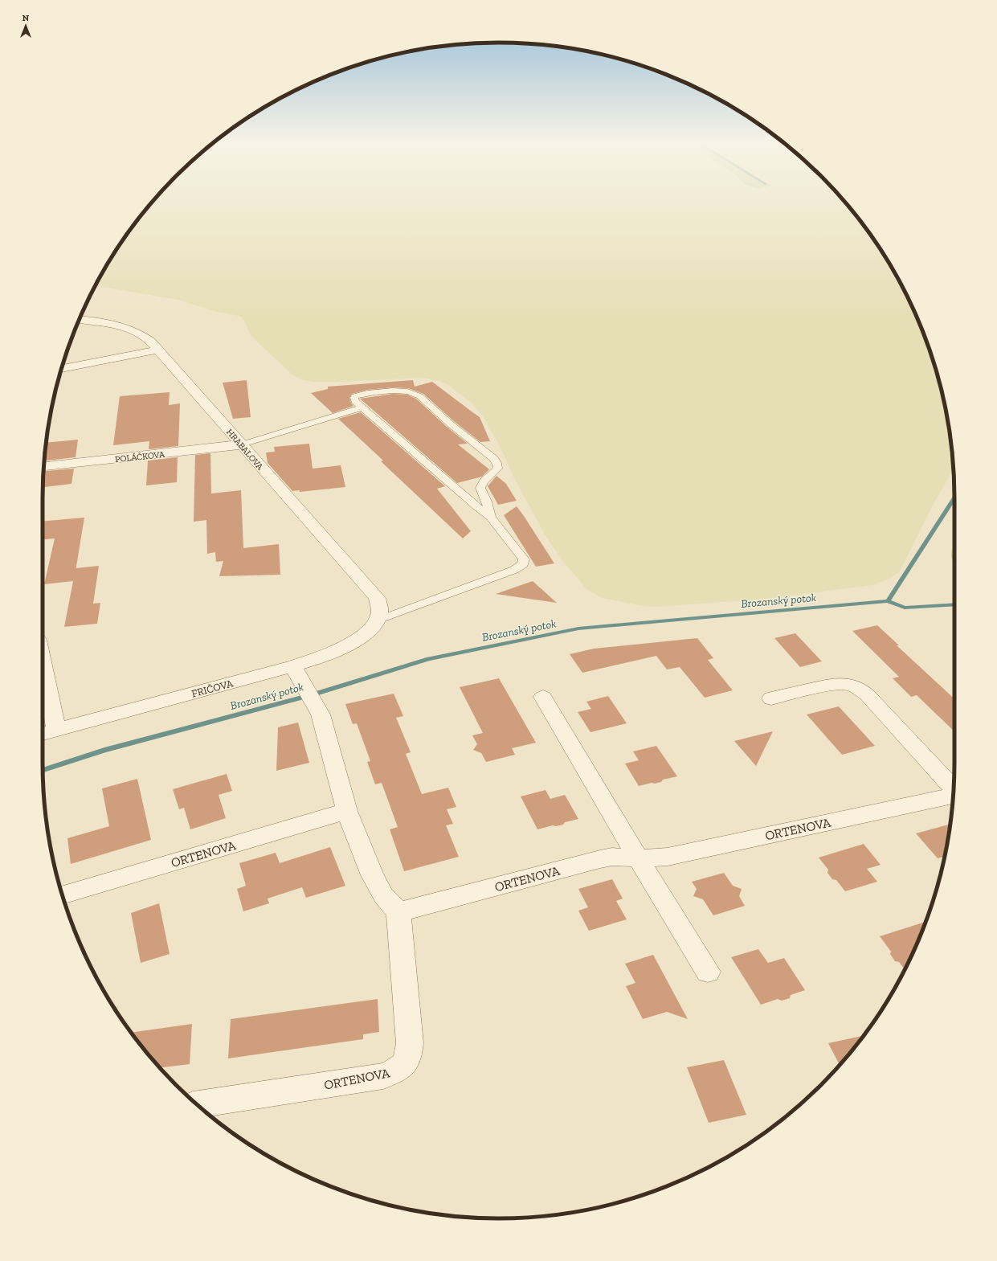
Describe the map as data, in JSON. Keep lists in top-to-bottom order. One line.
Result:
{"streets":{"street":["HRABALOVA","POLÁČKOVA","FRIČOVA","ORTENOVA"]},"crossings":[["HRABALOVA","POLÁČKOVA"],["HRABALOVA","FRIČOVA"]],"water":["Brozanský potok"],"north":"top"}
